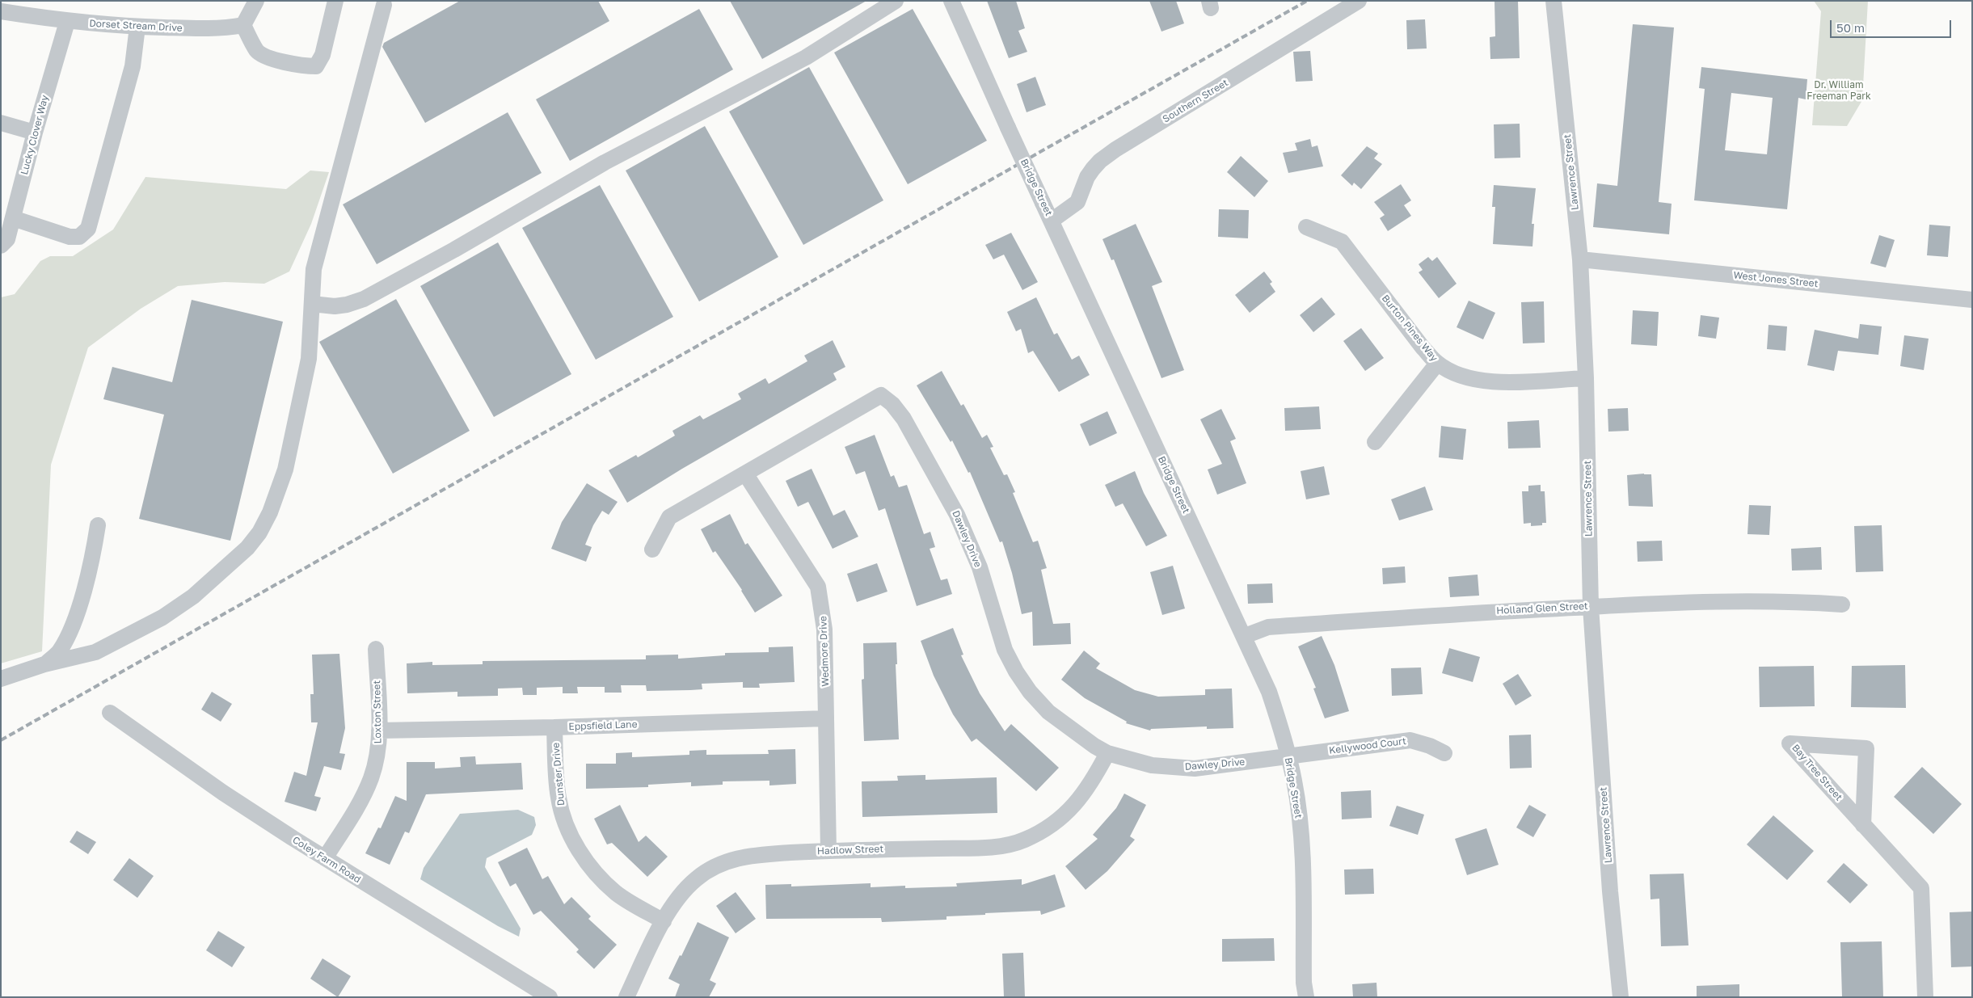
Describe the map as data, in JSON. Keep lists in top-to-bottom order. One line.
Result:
{"streets":{"street":["Dorset Stream Drive","Southern Street","Lucky Clover Way","Lawrence Street","Bridge Street","West Jones Street","Burton Pines Way","Dawley Drive","Holland Glen Street","Wedmore Drive","Loxton Street","Eppsfield Lane","Kellywood Court","Bay Tree Street","Dunster Drive","Hadlow Street","Coley Farm Road"]},"crossings":[["Dorset Stream Drive","Lucky Clover Way"],["Southern Street","Bridge Street"],["Lawrence Street","West Jones Street"],["Lawrence Street","Burton Pines Way"],["Lawrence Street","Holland Glen Street"],["Bridge Street","Dawley Drive"],["Bridge Street","Holland Glen Street"],["Bridge Street","Kellywood Court"],["Dawley Drive","Wedmore Drive"],["Dawley Drive","Kellywood Court"],["Dawley Drive","Hadlow Street"],["Wedmore Drive","Eppsfield Lane"],["Wedmore Drive","Hadlow Street"],["Loxton Street","Eppsfield Lane"],["Loxton Street","Coley Farm Road"],["Eppsfield Lane","Dunster Drive"],["Dunster Drive","Hadlow Street"]],"parks":["Dr. William Freeman Park"],"scale_bar":"50 m"}
